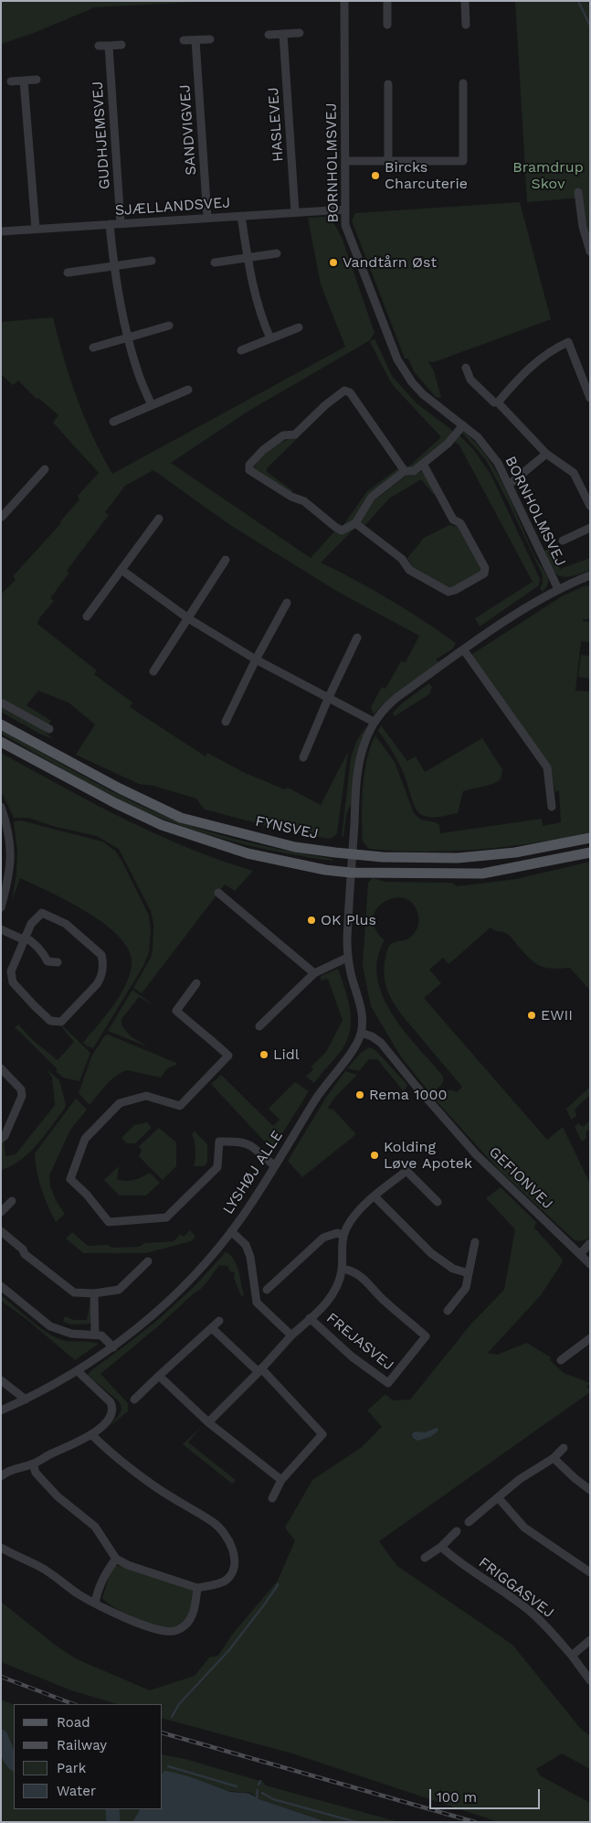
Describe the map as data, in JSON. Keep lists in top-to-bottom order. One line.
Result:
{"streets":{"main road":["FYNSVEJ"],"street":["HASLEVEJ","SANDVIGVEJ","GUDHJEMSVEJ","BORNHOLMSVEJ","SJÆLLANDSVEJ","LYSHØJ ALLE","GEFIONVEJ","FREJASVEJ","FRIGGASVEJ"]},"crossings":[["HASLEVEJ","SJÆLLANDSVEJ"],["SANDVIGVEJ","SJÆLLANDSVEJ"],["GUDHJEMSVEJ","SJÆLLANDSVEJ"],["BORNHOLMSVEJ","SJÆLLANDSVEJ"],["BORNHOLMSVEJ","LYSHØJ ALLE"],["FYNSVEJ","LYSHØJ ALLE"],["LYSHØJ ALLE","GEFIONVEJ"]],"parks":["Bramdrup Skov"],"places":["Bircks Charcuterie","Vandtårn Øst","OK Plus","EWII","Lidl","Rema 1000","Kolding Løve Apotek"],"legend":["Road","Railway","Park","Water"],"scale_bar":"100 m"}
